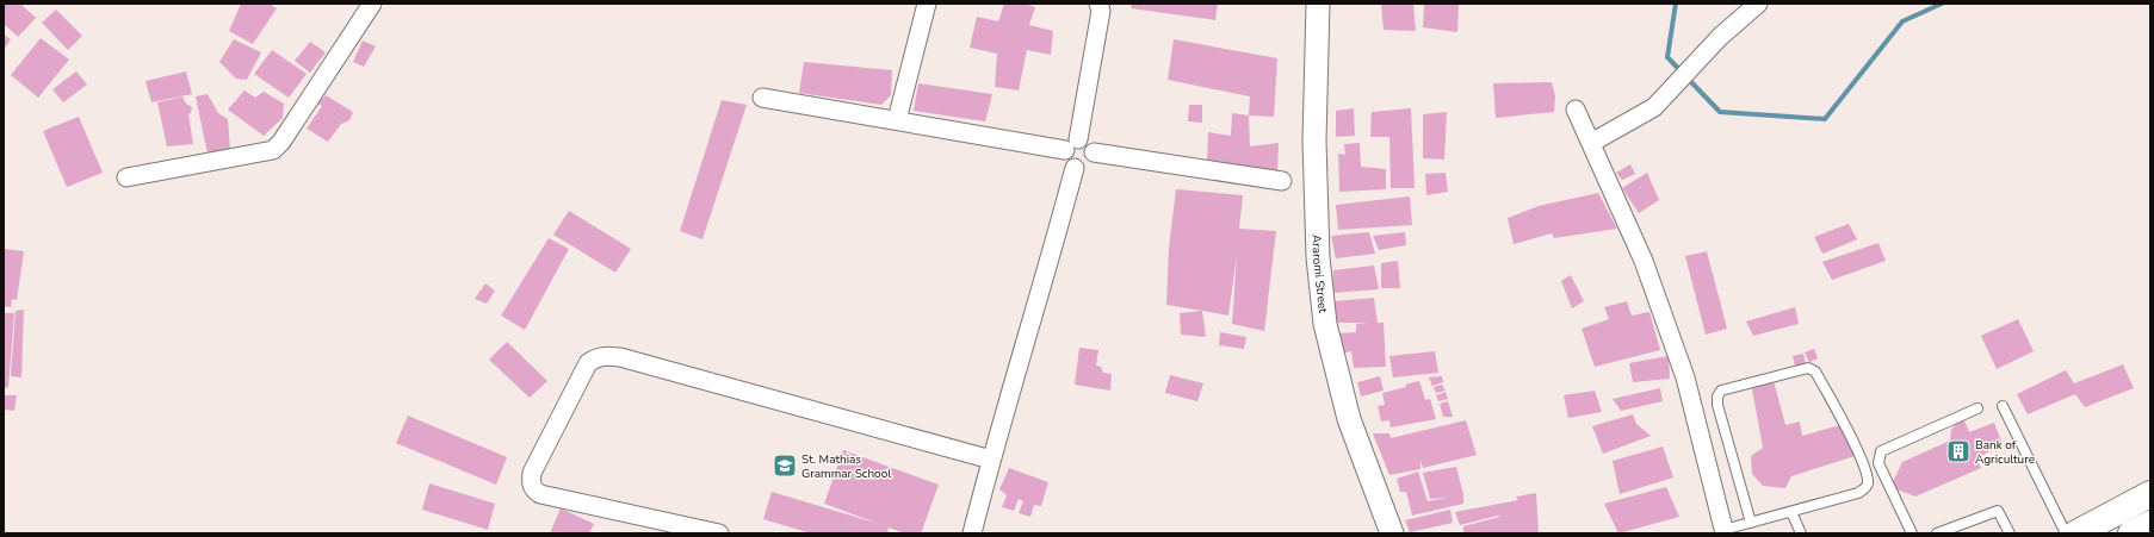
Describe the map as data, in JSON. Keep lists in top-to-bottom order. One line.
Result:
{"streets":{"street":["Araromi Street"]},"places":{"building":["Bank of Agriculture"],"school or university":["St. Mathias Grammar School"]}}
